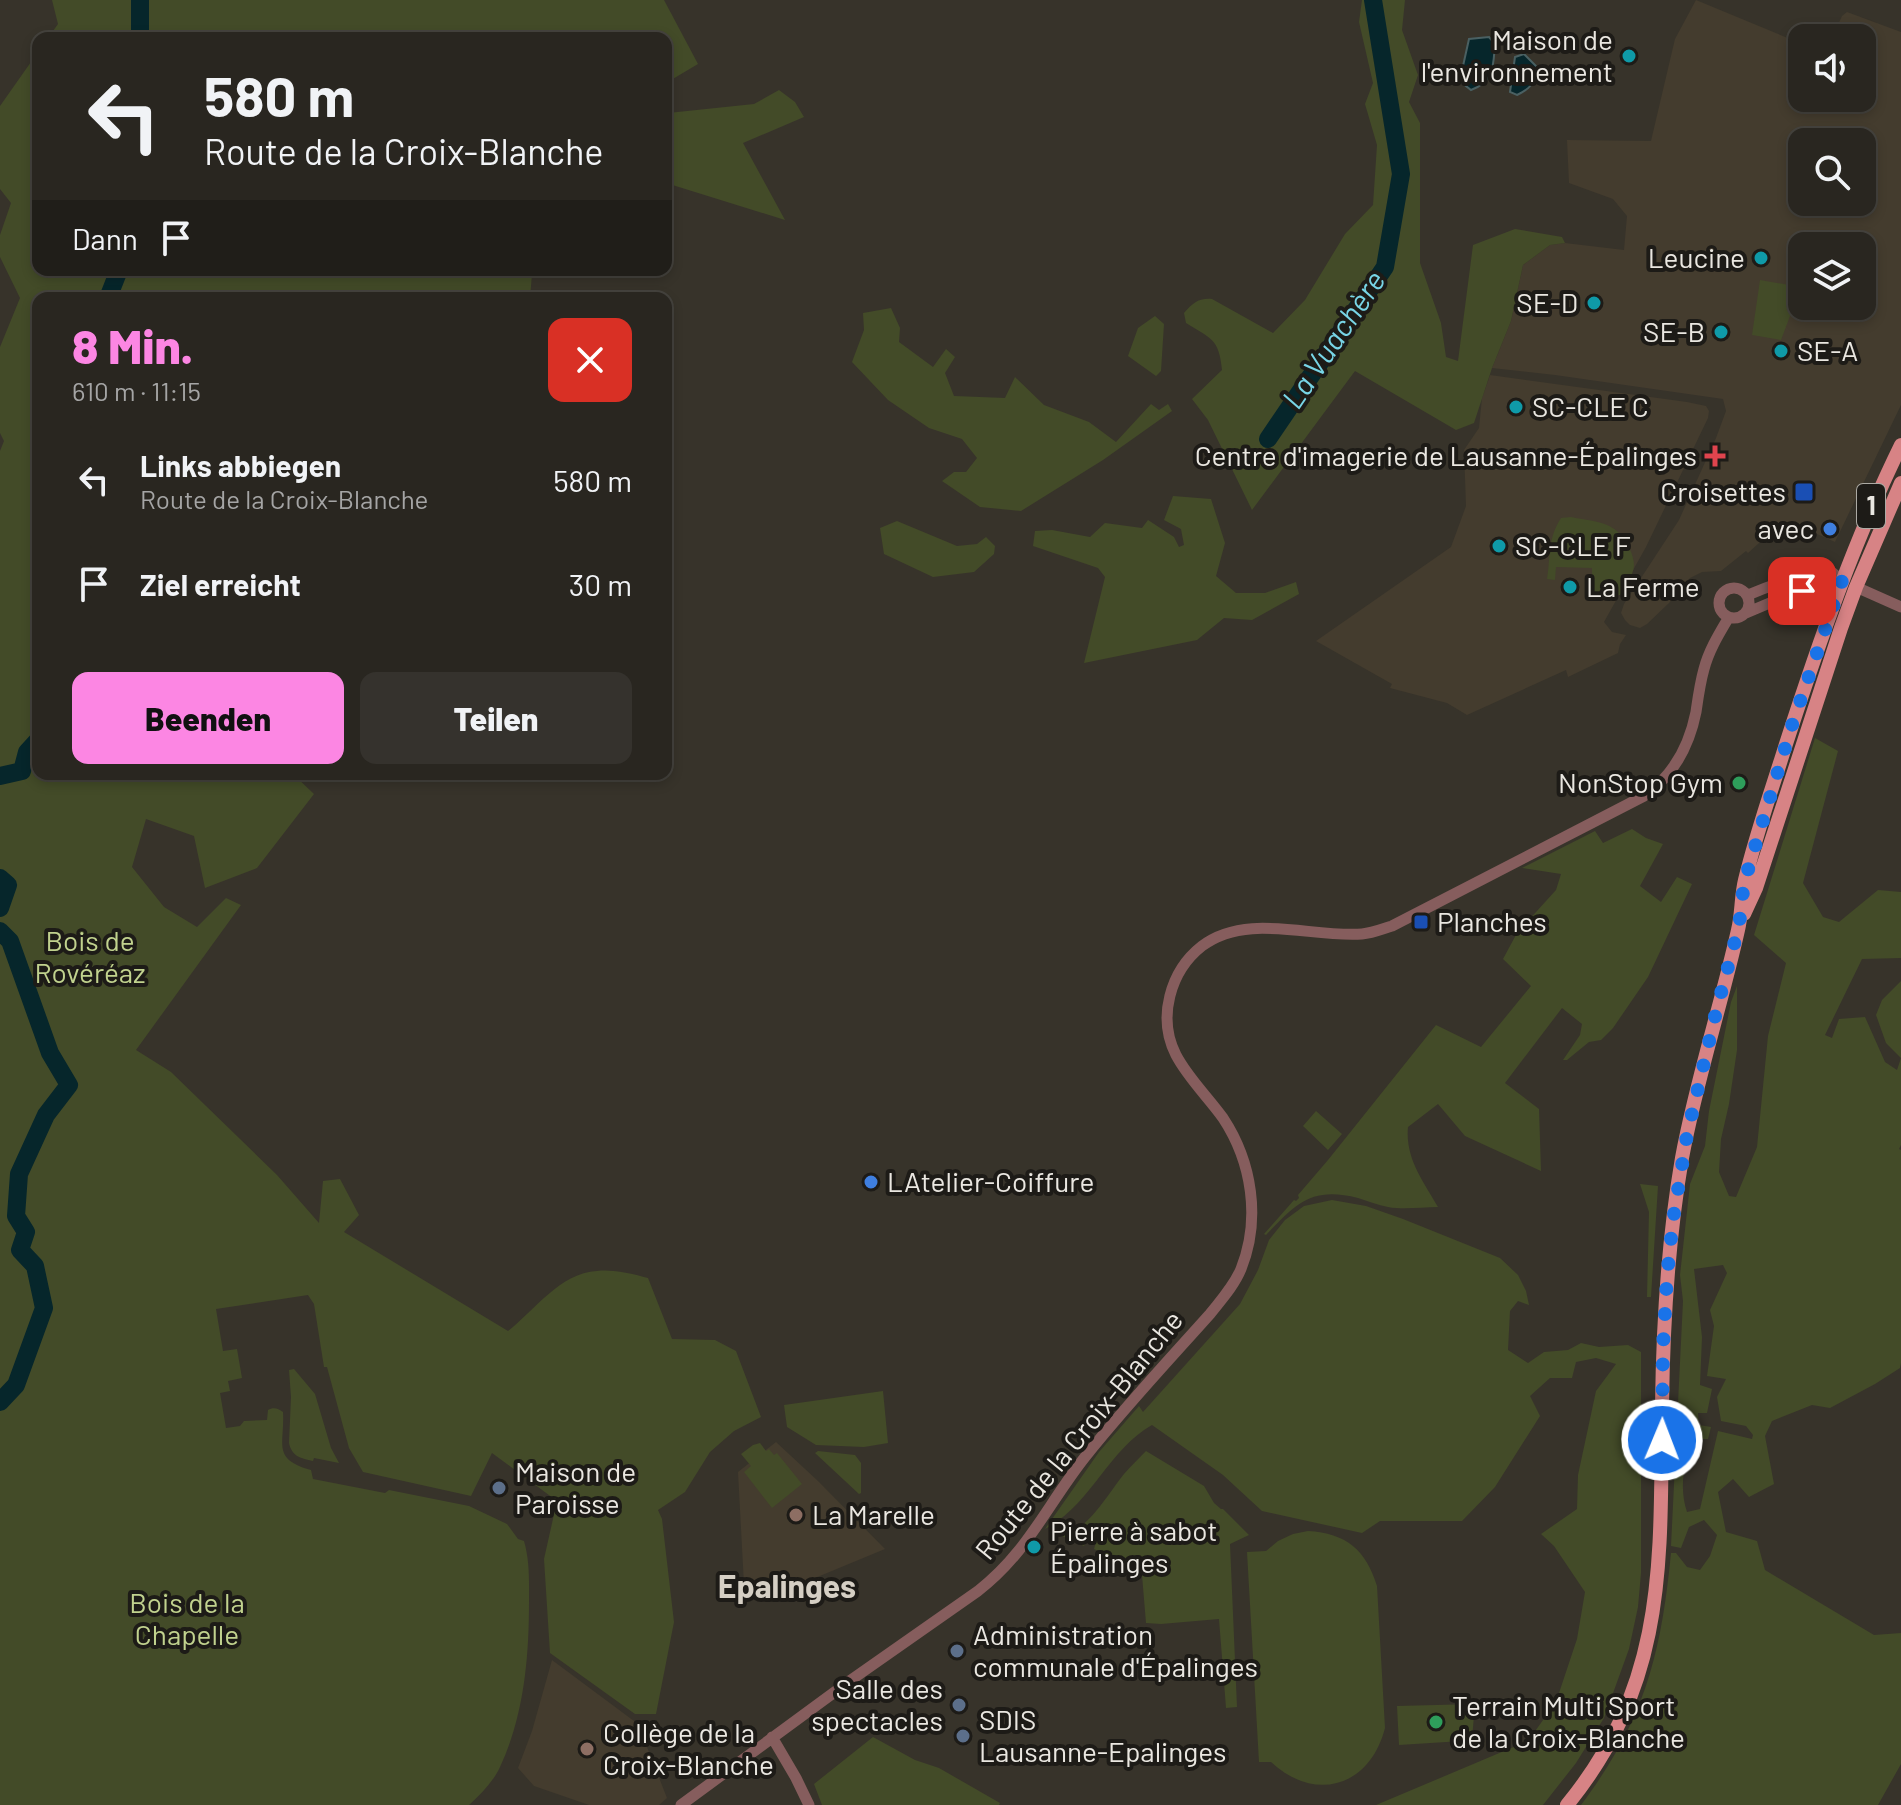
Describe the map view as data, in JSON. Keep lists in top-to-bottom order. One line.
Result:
{"streets":{"main road":["1"],"street":["Route de la Croix-Blanche"]},"districts":["Epalinges"],"water":["La Vuachère"],"parks":["Bois de Rovéréaz","Bois de la Chapelle"],"places":{"other":["Maison de l'environnement","Leucine","SE-D","SE-B","SE-A","SC-CLE C","avec","SC-CLE F","La Ferme","NonStop Gym","LAtelier-Coiffure","Maison de Paroisse","La Marelle","Pierre à sabot Épalinges","Administration communale d'Épalinges","Salle des spectacles","Terrain Multi Sport de la Croix-Blanche","SDIS Lausanne-Epalinges","Collège de la Croix-Blanche"],"health":["Centre d'imagerie de Lausanne-Épalinges"],"transit":["Croisettes","Planches"]},"page":{"turn":["580 m","Route de la Croix-Blanche"],"then":"Dann","heading":["8 Min.","610 m · 11:15"],"list":[{"name":"Links abbiegen","note":"Route de la Croix-Blanche","value":"580 m"},{"name":"Ziel erreicht","value":"30 m"}],"buttons":["Beenden","Teilen"]}}
